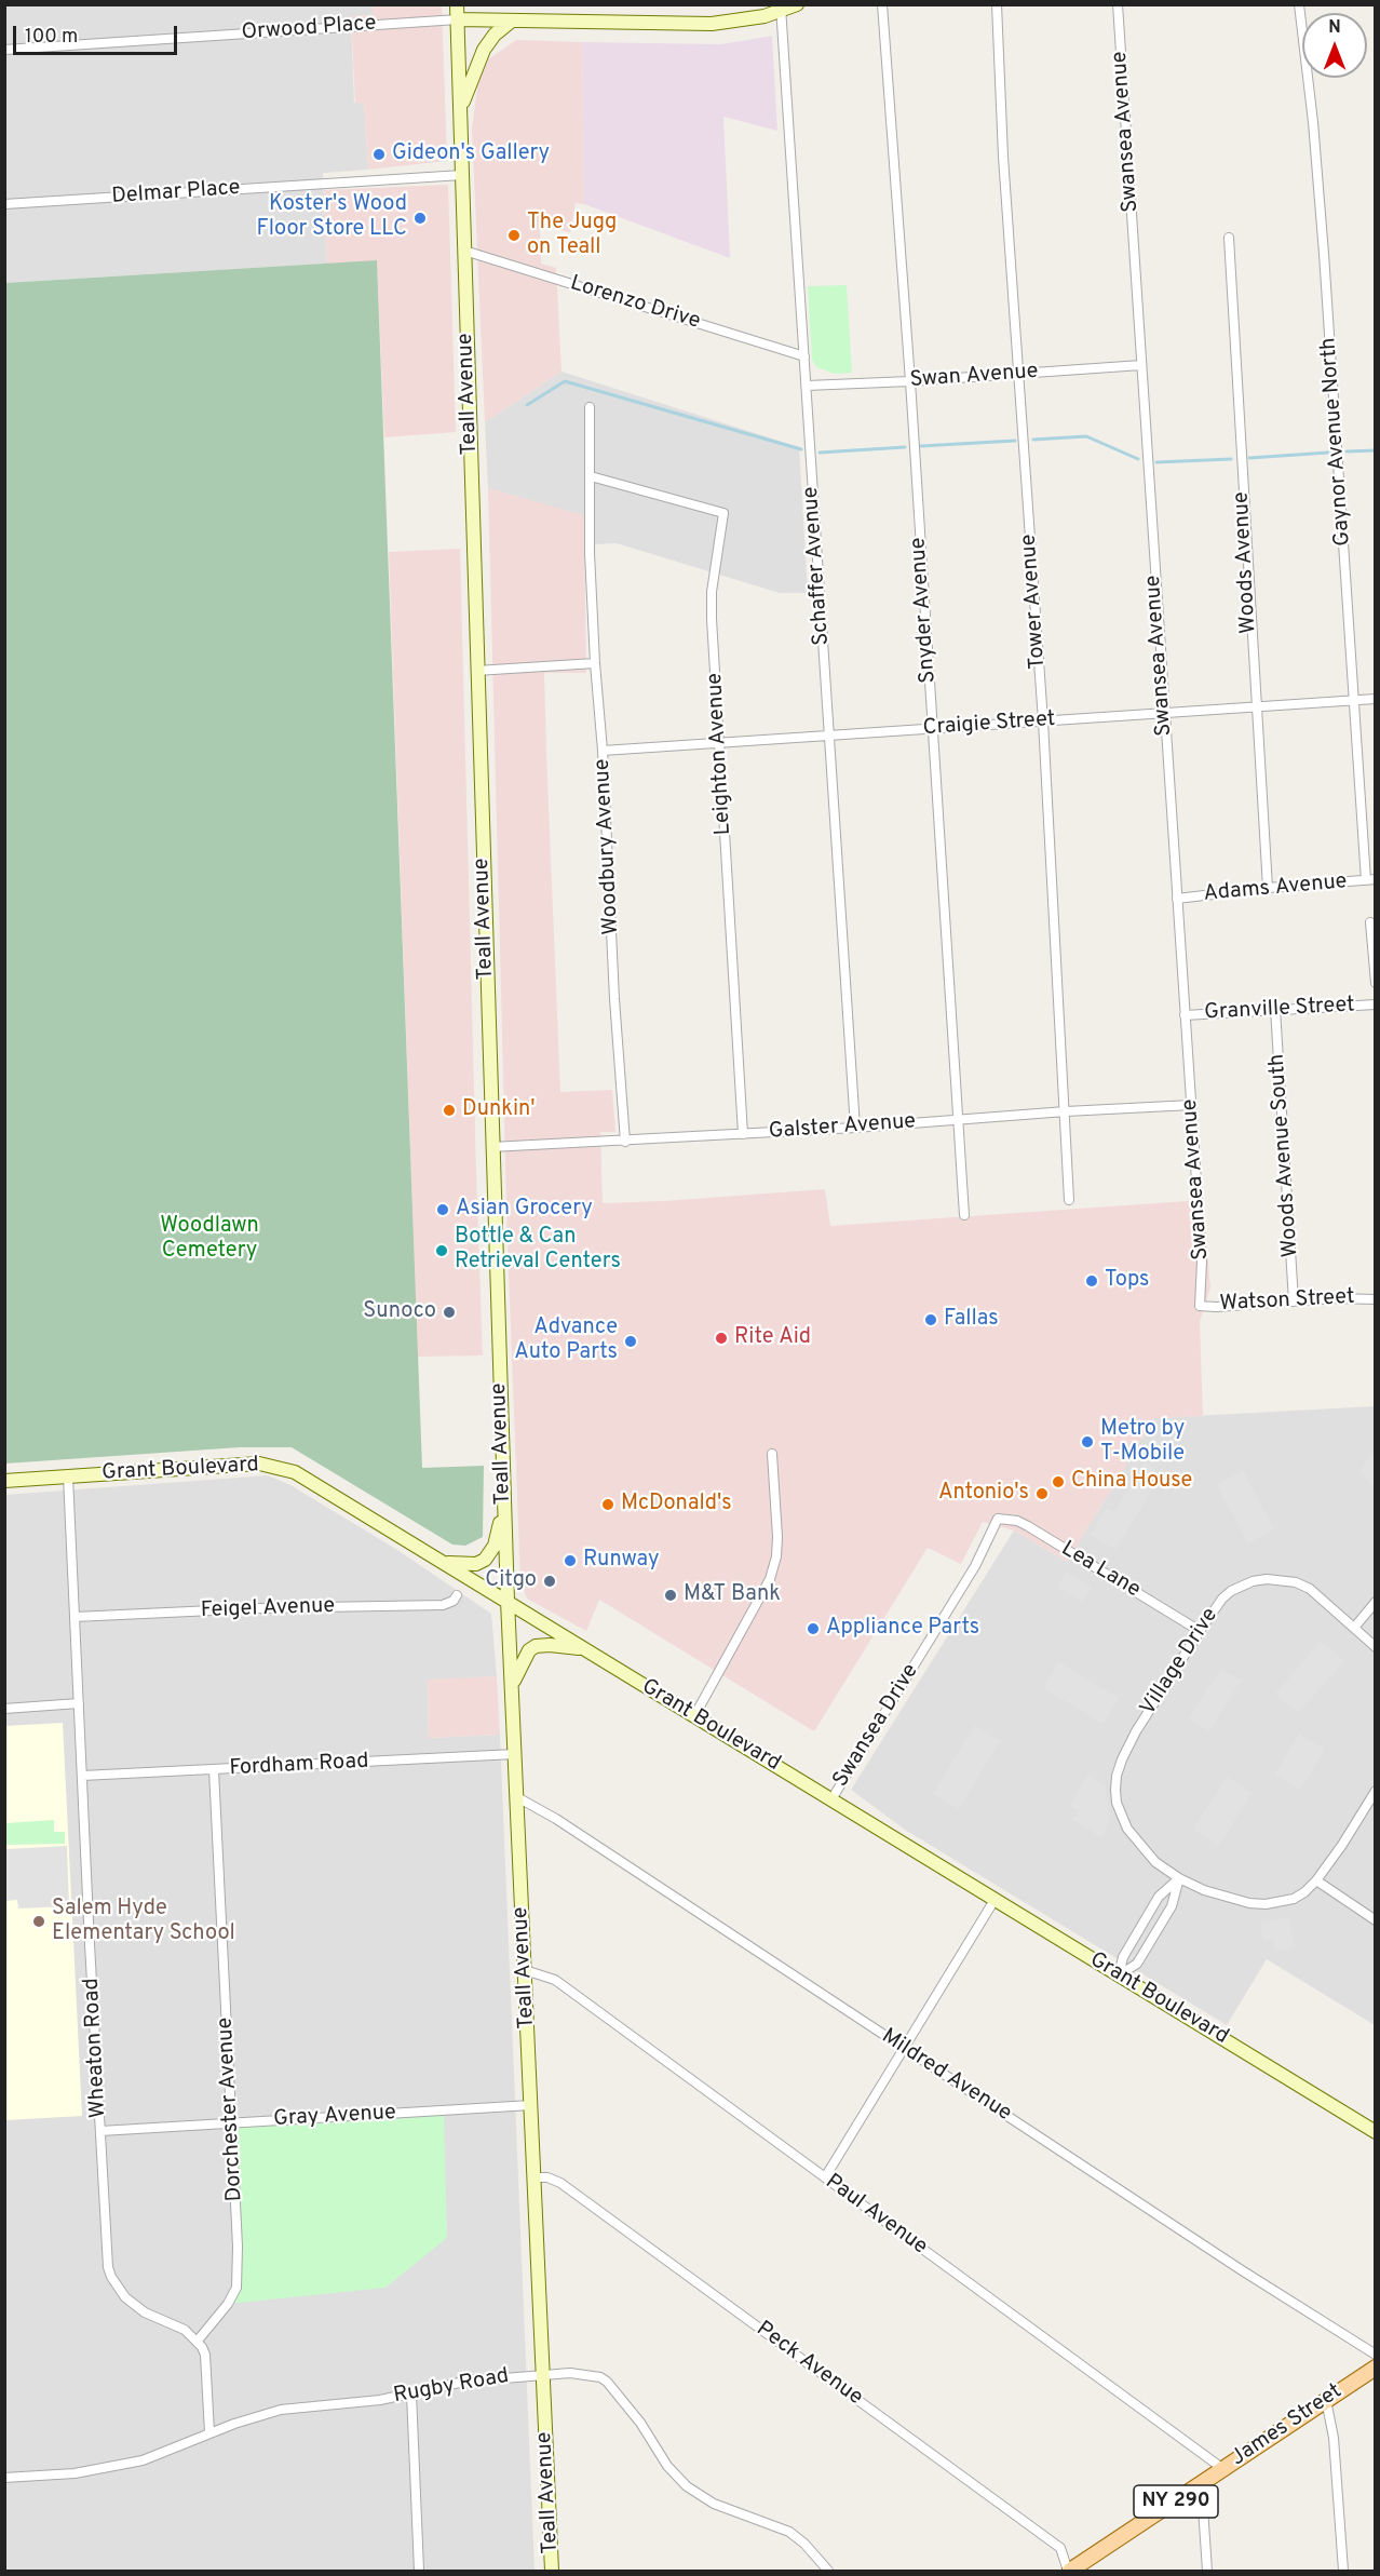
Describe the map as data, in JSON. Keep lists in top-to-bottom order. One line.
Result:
{"streets":{"main road":["James Street","NY 290"],"street":["Orwood Place","Swansea Avenue","Delmar Place","Lorenzo Drive","Swan Avenue","Teall Avenue","Gaynor Avenue North","Woods Avenue","Schaffer Avenue","Tower Avenue","Snyder Avenue","Craigie Street","Leighton Avenue","Woodbury Avenue","Adams Avenue","Granville Street","Galster Avenue","Woods Avenue South","Watson Street","Grant Boulevard","Lea Lane","Feigel Avenue","Village Drive","Swansea Drive","Fordham Road","Wheaton Road","Mildred Avenue","Dorchester Avenue","Gray Avenue","Paul Avenue","Peck Avenue","Rugby Road"]},"crossings":[["Orwood Place","Teall Avenue"],["Swansea Avenue","Swan Avenue"],["Swansea Avenue","Craigie Street"],["Swansea Avenue","Adams Avenue"],["Swansea Avenue","Granville Street"],["Swansea Avenue","Galster Avenue"],["Swansea Avenue","Watson Street"],["Delmar Place","Teall Avenue"],["Lorenzo Drive","Teall Avenue"],["Lorenzo Drive","Schaffer Avenue"],["Swan Avenue","Schaffer Avenue"],["Swan Avenue","Tower Avenue"],["Swan Avenue","Snyder Avenue"],["Teall Avenue","Galster Avenue"],["Teall Avenue","Grant Boulevard"],["Teall Avenue","Fordham Road"],["Teall Avenue","Mildred Avenue"],["Teall Avenue","Gray Avenue"],["Teall Avenue","Paul Avenue"],["Teall Avenue","Peck Avenue"],["Teall Avenue","Rugby Road"],["Gaynor Avenue North","Craigie Street"],["Gaynor Avenue North","Adams Avenue"],["Woods Avenue","Craigie Street"],["Woods Avenue","Adams Avenue"],["Schaffer Avenue","Craigie Street"],["Schaffer Avenue","Galster Avenue"],["Tower Avenue","Craigie Street"],["Tower Avenue","Galster Avenue"],["Snyder Avenue","Craigie Street"],["Snyder Avenue","Galster Avenue"],["Craigie Street","Leighton Avenue"],["Craigie Street","Woodbury Avenue"],["Leighton Avenue","Woodbury Avenue"],["Leighton Avenue","Galster Avenue"],["Woodbury Avenue","Galster Avenue"],["Granville Street","Woods Avenue South"],["Woods Avenue South","Watson Street"],["Grant Boulevard","Swansea Drive"],["Grant Boulevard","Wheaton Road"],["Lea Lane","Village Drive"],["Lea Lane","Swansea Drive"],["Feigel Avenue","Wheaton Road"],["Fordham Road","Wheaton Road"],["Fordham Road","Dorchester Avenue"],["Wheaton Road","Dorchester Avenue"],["Wheaton Road","Gray Avenue"],["Dorchester Avenue","Gray Avenue"],["Paul Avenue","James Street"],["Peck Avenue","James Street"]],"parks":["Woodlawn Cemetery"],"places":["Gideon's Gallery","Koster's Wood Floor Store LLC","The Jugg on Teall","Dunkin'","Asian Grocery","Bottle & Can Retrieval Centers","Tops","Sunoco","Fallas","Rite Aid","Advance Auto Parts","Metro by T-Mobile","China House","Antonio's","McDonald's","Runway","Citgo","M&T Bank","Appliance Parts","Salem Hyde Elementary School"],"scale_bar":"100 m","north":"top"}
